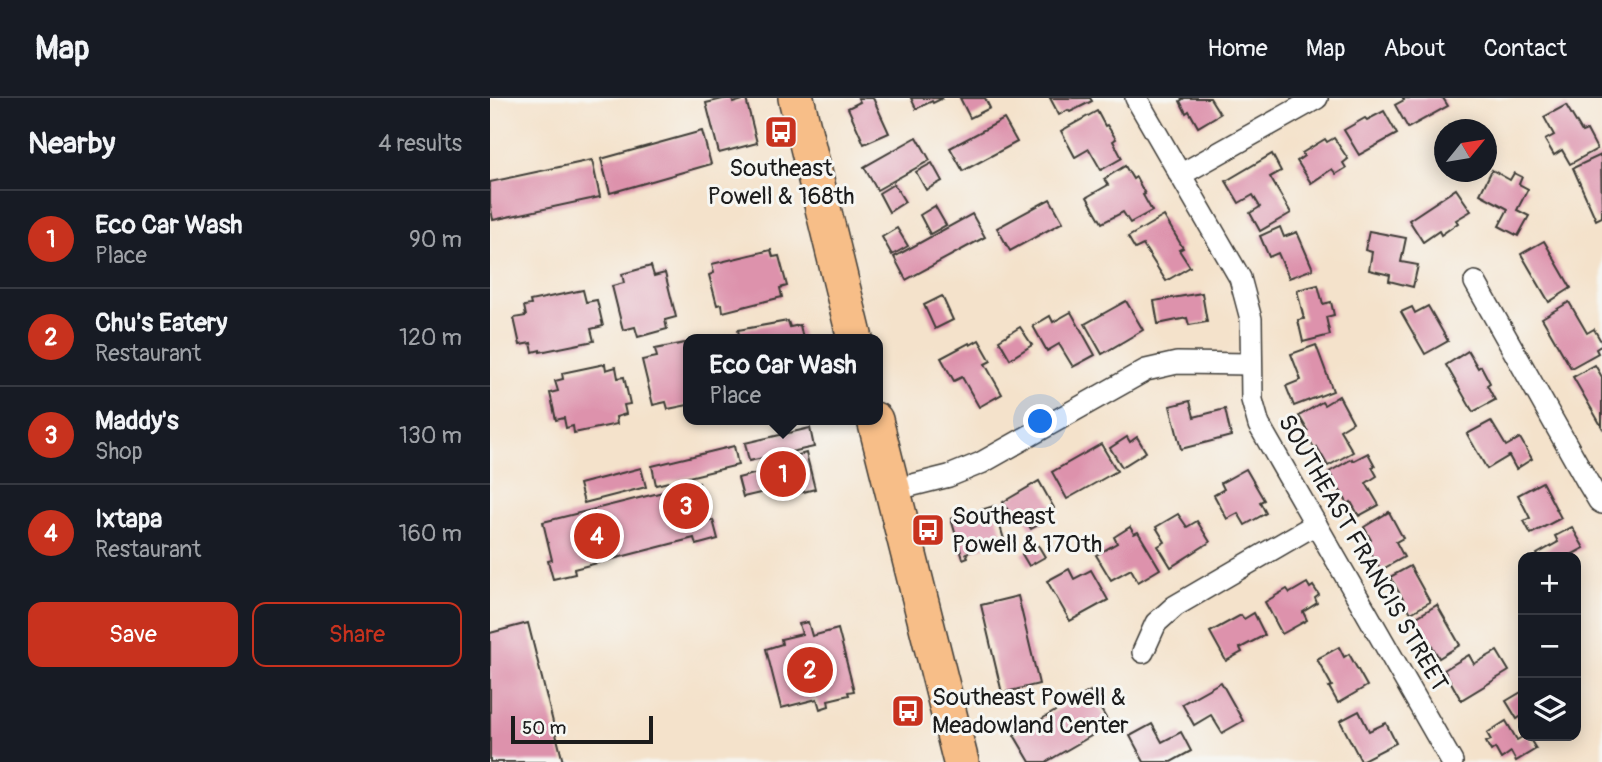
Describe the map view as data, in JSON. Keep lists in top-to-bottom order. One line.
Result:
{"streets":{"street":["SOUTHEAST FRANCIS STREET"]},"places":{"bus stop":["Southeast Powell & 168th","Southeast Powell & 170th","Southeast Powell & Meadowland Center"]},"scale_bar":"50 m","north":"top right","page":{"header":"Map","nav":["Home","Map","About","Contact"],"heading":["Nearby","4 results"],"list":[{"mark":"1","name":"Eco Car Wash","note":"Place","value":"90 m"},{"mark":"2","name":"Chu's Eatery","note":"Restaurant","value":"120 m"},{"mark":"3","name":"Maddy's","note":"Shop","value":"130 m"},{"mark":"4","name":"Ixtapa","note":"Restaurant","value":"160 m"}],"popup":["Eco Car Wash","Place"],"pins":["1","3","4","2"],"map_buttons":["+","−"],"buttons":["Save","Share"],"scale":"50 m"}}
